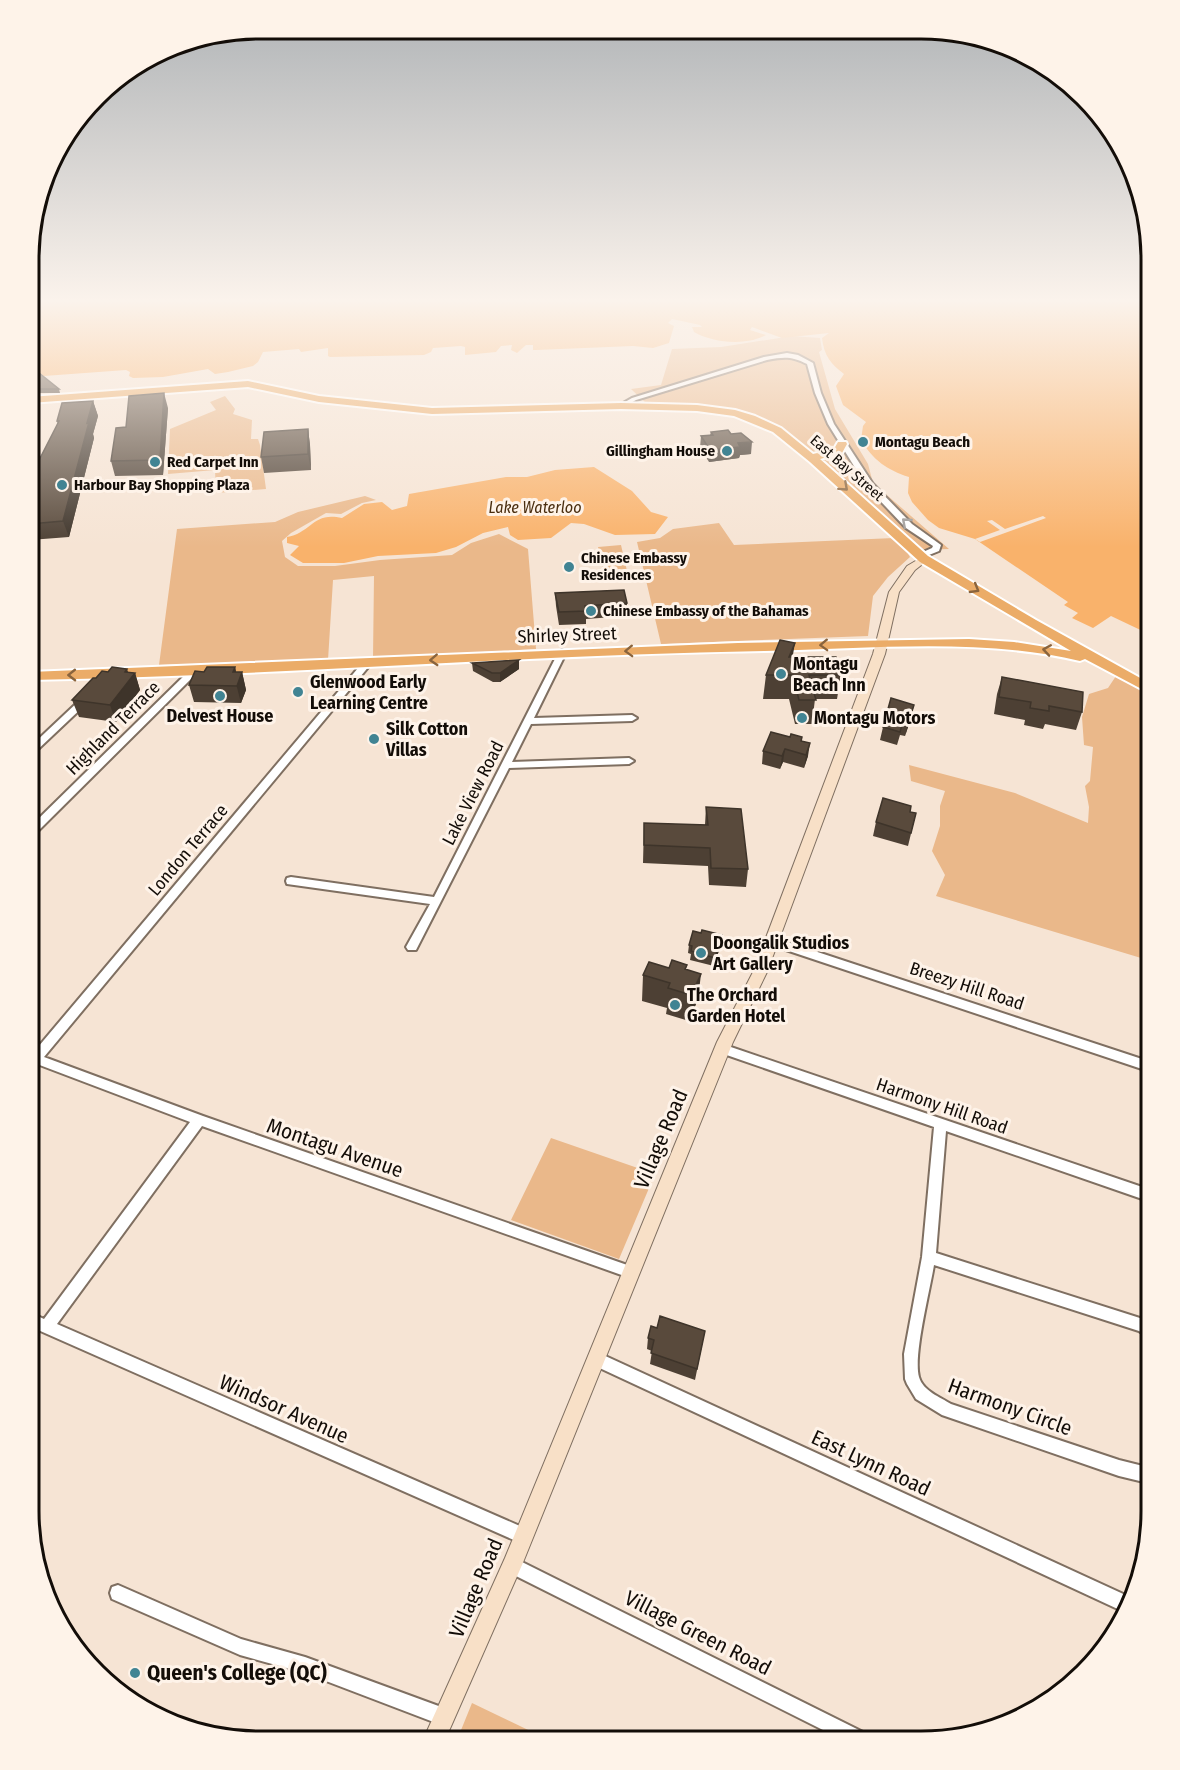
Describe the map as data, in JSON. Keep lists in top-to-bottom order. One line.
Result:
{"streets":{"highway":["East Bay Street","Shirley Street"],"main road":["Village Road"],"street":["Highland Terrace","Lake View Road","London Terrace","Breezy Hill Road","Harmony Hill Road","Montagu Avenue","Harmony Circle","Windsor Avenue","East Lynn Road","Village Green Road"]},"crossings":[["East Bay Street","Shirley Street"],["East Bay Street","Village Road"],["Shirley Street","Highland Terrace"],["Shirley Street","Lake View Road"],["Shirley Street","London Terrace"],["Shirley Street","Village Road"],["Breezy Hill Road","Village Road"],["Harmony Hill Road","Village Road"],["Harmony Hill Road","Harmony Circle"],["Village Road","Montagu Avenue"],["Village Road","Windsor Avenue"],["Village Road","East Lynn Road"],["Village Road","Village Green Road"]],"one_way":["Shirley Street"],"water":["Lake Waterloo"],"places":["Montagu Beach","Gillingham House","Red Carpet Inn","Harbour Bay Shopping Plaza","Chinese Embassy Residences","Chinese Embassy of the Bahamas","Montagu Beach Inn","Glenwood Early Learning Centre","Delvest House","Montagu Motors","Silk Cotton Villas","Doongalik Studios Art Gallery","The Orchard Garden Hotel","Queen's College (QC)"]}
